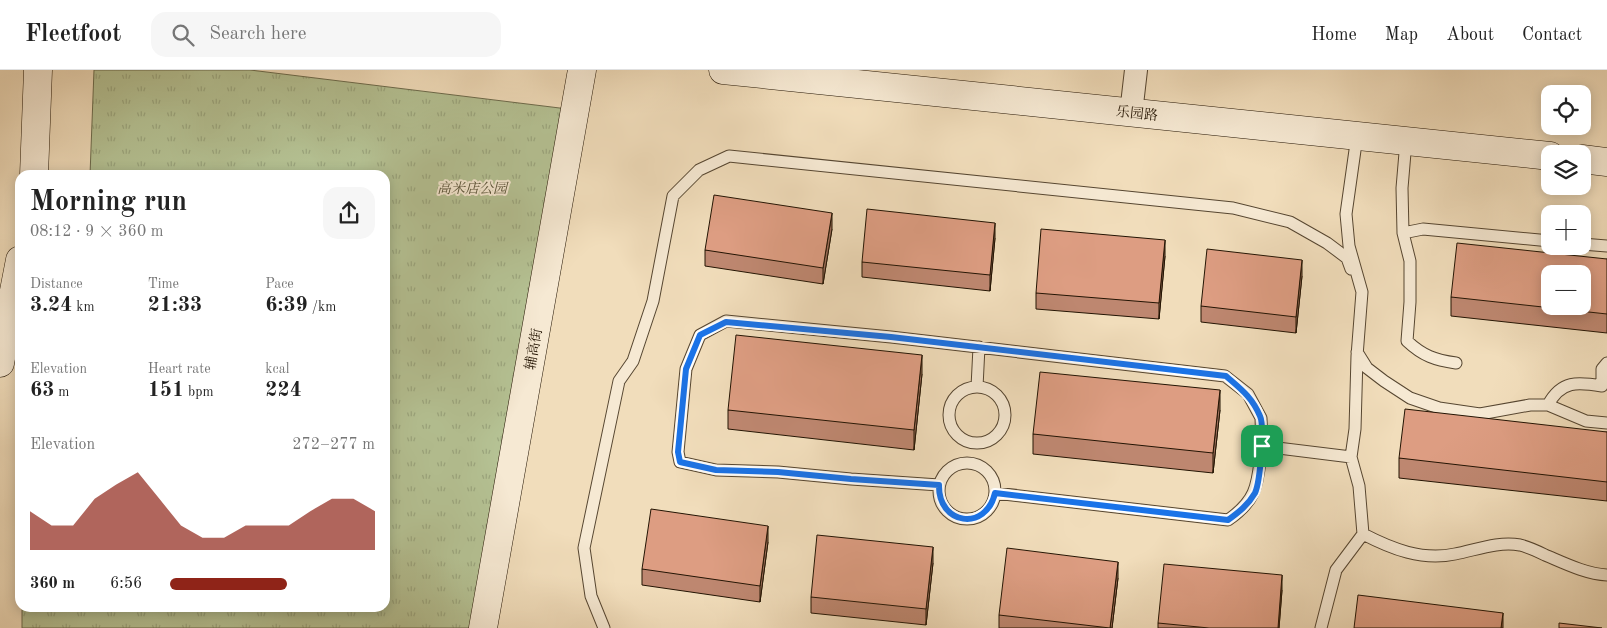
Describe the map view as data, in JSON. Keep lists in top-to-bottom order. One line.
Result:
{"streets":{"street":["乐园路","辅高街"]},"parks":["高米店公园"],"page":{"header":"Fleetfoot","search":"Search here","nav":["Home","Map","About","Contact"],"map_buttons":["+","−"],"heading":["Morning run","08:12 · 9 × 360 m"],"stats":[["Distance","3.24 km"],["Time","21:33"],["Pace","6:39 /km"],["Elevation","63 m"],["Heart rate","151 bpm"],["kcal","224"]],"chart":["Elevation","272–277 m"],"list":[{"name":"360 m","note":"6:56"}]}}
